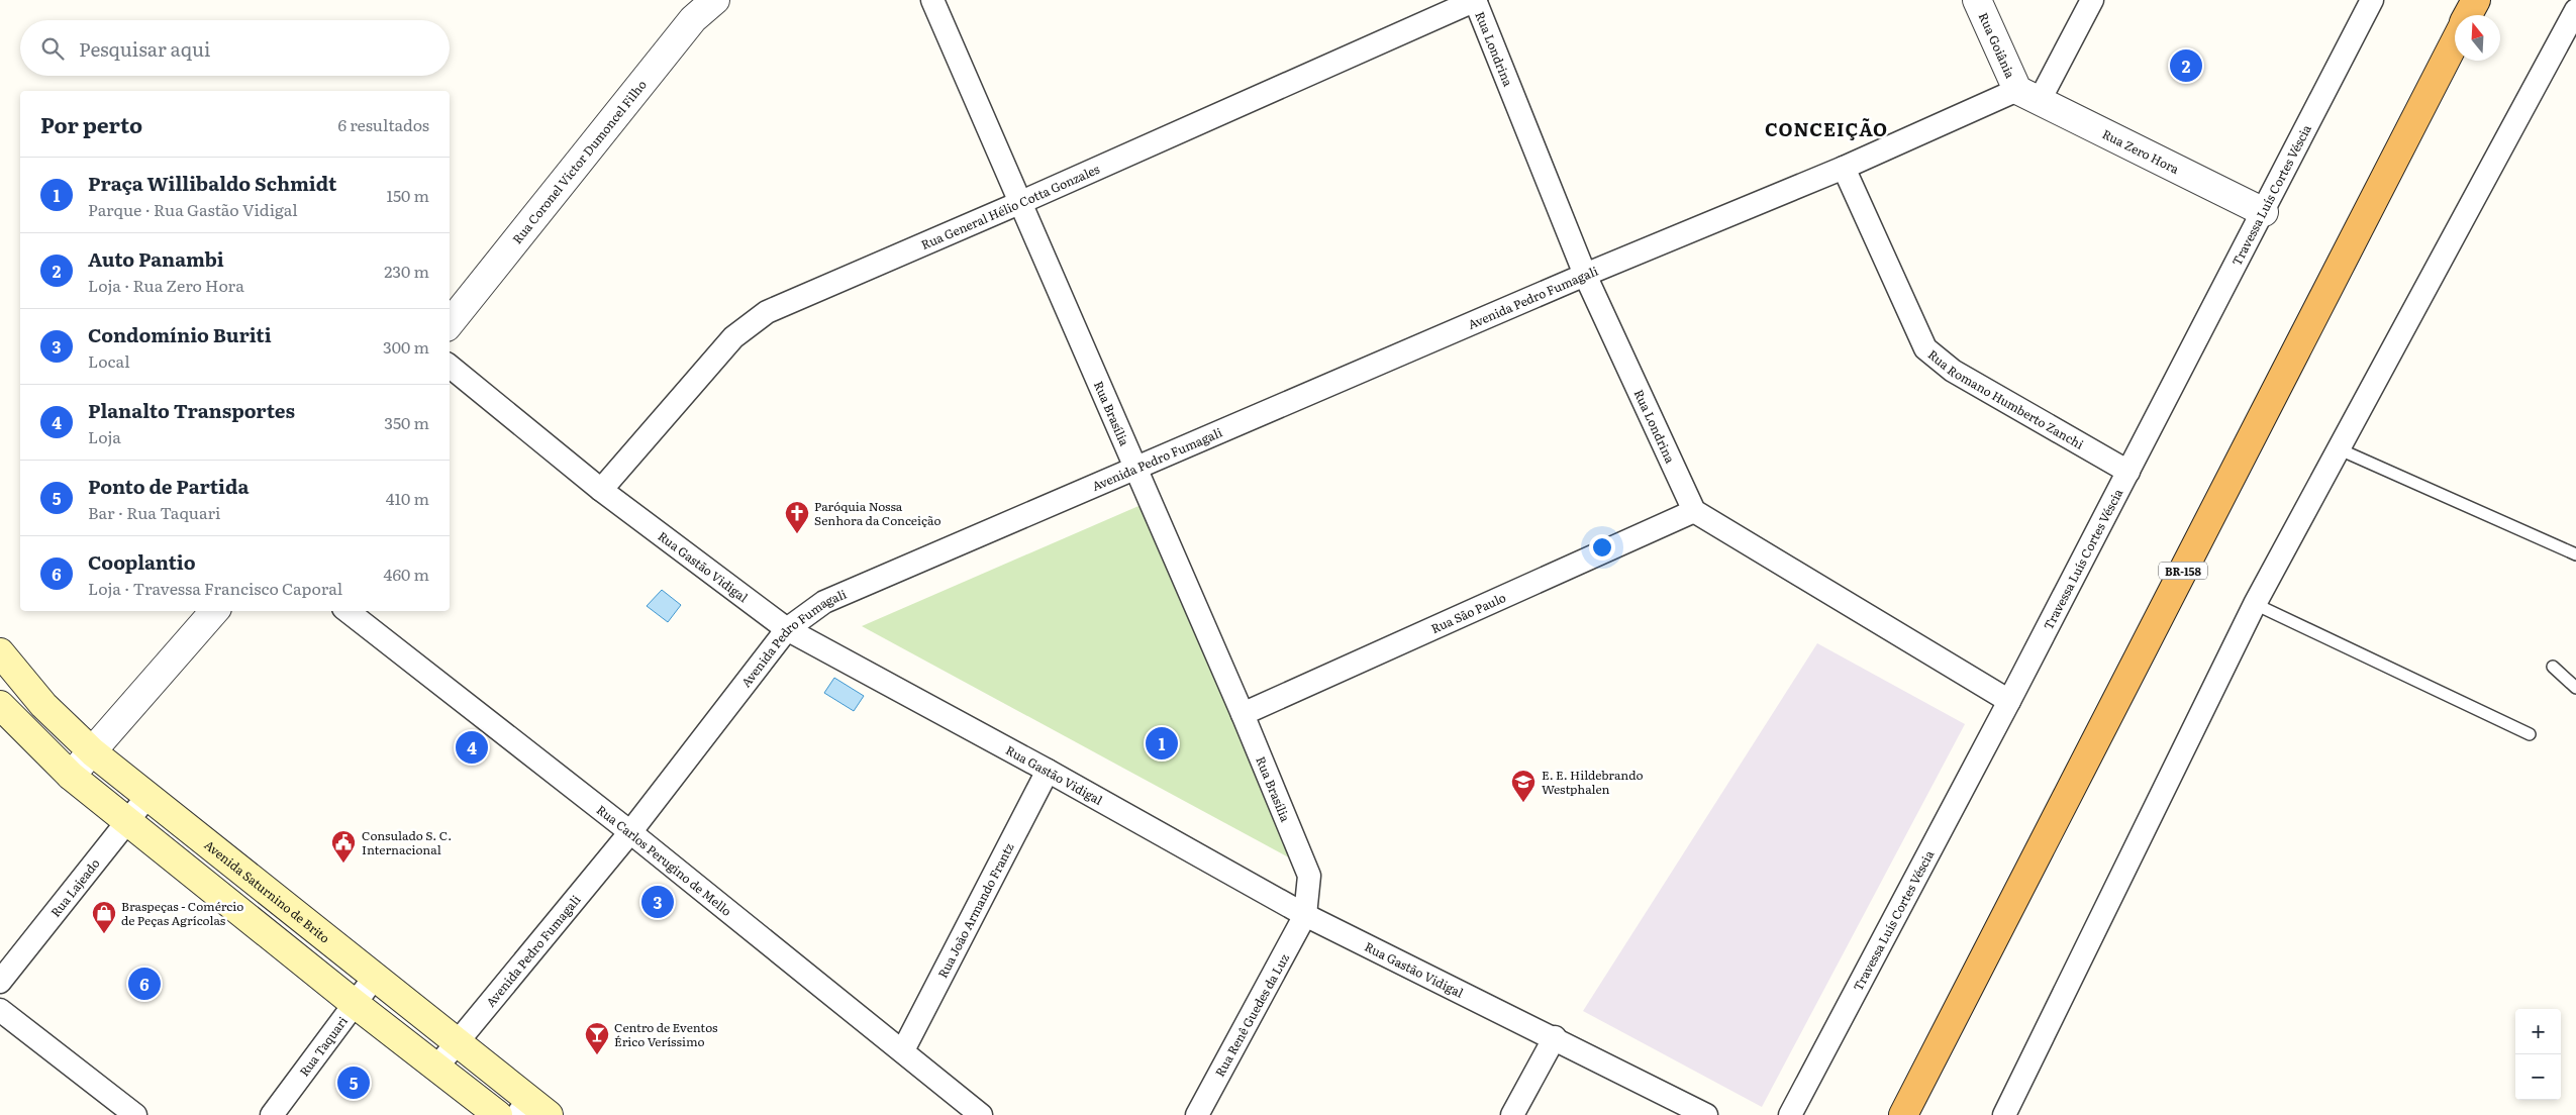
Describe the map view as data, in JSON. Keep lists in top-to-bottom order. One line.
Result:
{"streets":{"highway":["BR-158"],"main road":["Avenida Saturnino de Brito"],"street":["Rua Goiânia","Rua Londrina","Rua Zero Hora","Rua Coronel Victor Dumoncel Filho","Travessa Luís Cortes Véscia","Rua General Hélio Cotta Gonzales","Avenida Pedro Fumagali","Rua Romano Humberto Zanchi","Rua Brasília","Rua Gastão Vidigal","Rua São Paulo","Rua Carlos Perugino de Mello","Rua Lajeado","Rua João Armando Frantz","Rua Renê Guedes da Luz","Rua Taquari"]},"crossings":[["Rua Goiânia","Rua Zero Hora"],["Rua Goiânia","Avenida Pedro Fumagali"],["Rua Londrina","Rua General Hélio Cotta Gonzales"],["Rua Londrina","Avenida Pedro Fumagali"],["Rua Londrina","Rua São Paulo"],["Rua Zero Hora","Travessa Luís Cortes Véscia"],["Rua Zero Hora","Avenida Pedro Fumagali"],["Travessa Luís Cortes Véscia","Rua Romano Humberto Zanchi"],["Rua General Hélio Cotta Gonzales","Rua Brasília"],["Rua General Hélio Cotta Gonzales","Rua Gastão Vidigal"],["Avenida Pedro Fumagali","Rua Romano Humberto Zanchi"],["Avenida Pedro Fumagali","Rua Brasília"],["Avenida Pedro Fumagali","Rua Gastão Vidigal"],["Avenida Pedro Fumagali","Rua Carlos Perugino de Mello"],["Avenida Pedro Fumagali","Avenida Saturnino de Brito"],["Rua Brasília","Rua Gastão Vidigal"],["Rua Brasília","Rua São Paulo"],["Rua Brasília","Rua Renê Guedes da Luz"],["Rua Gastão Vidigal","Rua João Armando Frantz"],["Rua Gastão Vidigal","Rua Renê Guedes da Luz"],["Rua Carlos Perugino de Mello","Rua João Armando Frantz"],["Rua Lajeado","Avenida Saturnino de Brito"],["Avenida Saturnino de Brito","Rua Taquari"]],"districts":["CONCEIÇÃO"],"places":{"church":["Paróquia Nossa Senhora da Conceição"],"school or university":["E. E. Hildebrando Westphalen"],"public building":["Consulado S. C. Internacional"],"shop":["Braspeças - Comércio de Peças Agrícolas"],"bar":["Centro de Eventos Érico Veríssimo"]},"north":"top","page":{"search":"Pesquisar aqui","pins":["2","1","4","3","6","5"],"heading":["Por perto","6 resultados"],"list":[{"mark":"1","name":"Praça Willibaldo Schmidt","note":"Parque · Rua Gastão Vidigal","value":"150 m"},{"mark":"2","name":"Auto Panambi","note":"Loja · Rua Zero Hora","value":"230 m"},{"mark":"3","name":"Condomínio Buriti","note":"Local","value":"300 m"},{"mark":"4","name":"Planalto Transportes","note":"Loja","value":"350 m"},{"mark":"5","name":"Ponto de Partida","note":"Bar · Rua Taquari","value":"410 m"},{"mark":"6","name":"Cooplantio","note":"Loja · Travessa Francisco Caporal","value":"460 m"}],"map_buttons":["+","−"]}}
